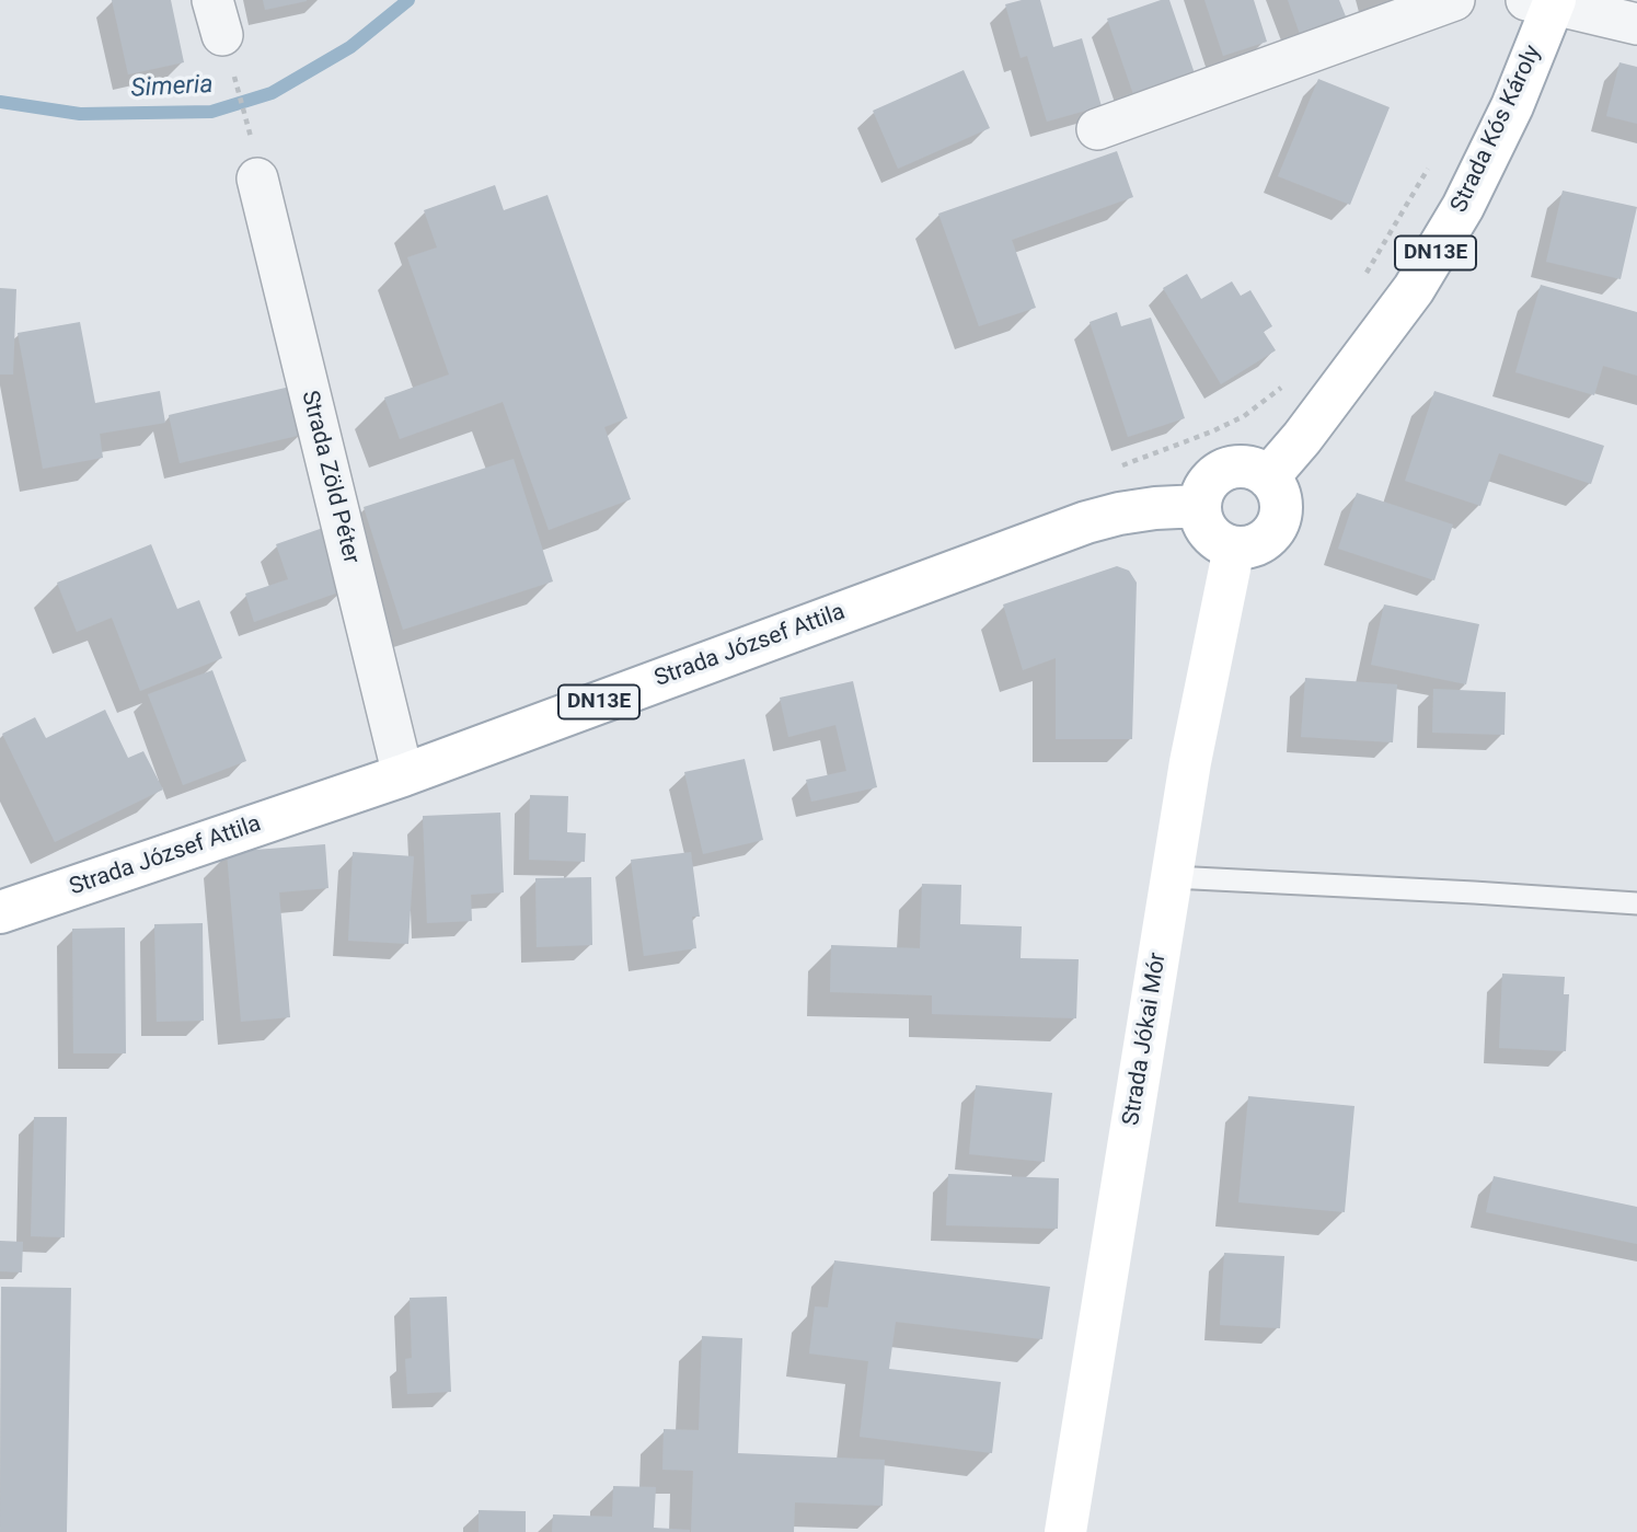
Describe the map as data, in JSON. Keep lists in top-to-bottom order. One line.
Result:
{"streets":{"main road":["Strada Kós Károly","DN13E","Strada József Attila","Strada Jókai Mór"],"street":["Strada Zöld Péter"]},"crossings":[["Strada Kós Károly","Strada József Attila"],["Strada Kós Károly","Strada Jókai Mór"],["Strada Zöld Péter","Strada József Attila"],["Strada József Attila","Strada Jókai Mór"]],"water":["Simeria"]}
